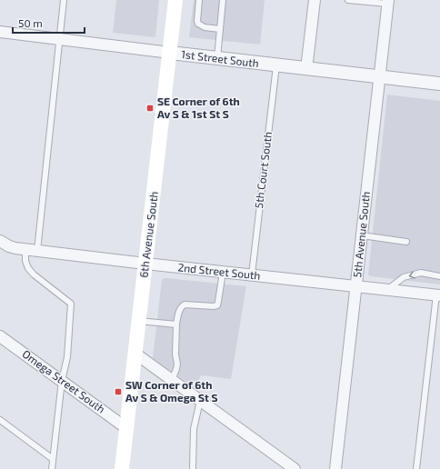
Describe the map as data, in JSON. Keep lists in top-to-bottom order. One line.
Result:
{"streets":{"main road":["6th Avenue South"],"street":["1st Street South","5th Avenue South","2nd Street South","Omega Street South"],"lane":["5th Court South"]},"crossings":[["1st Street South","5th Court South"],["1st Street South","6th Avenue South"],["1st Street South","5th Avenue South"],["5th Court South","2nd Street South"],["6th Avenue South","2nd Street South"],["6th Avenue South","Omega Street South"],["5th Avenue South","2nd Street South"]],"places":{"transit":["SE Corner of 6th Av S & 1st St S","SW Corner of 6th Av S & Omega St S"]},"scale_bar":"50 m"}
